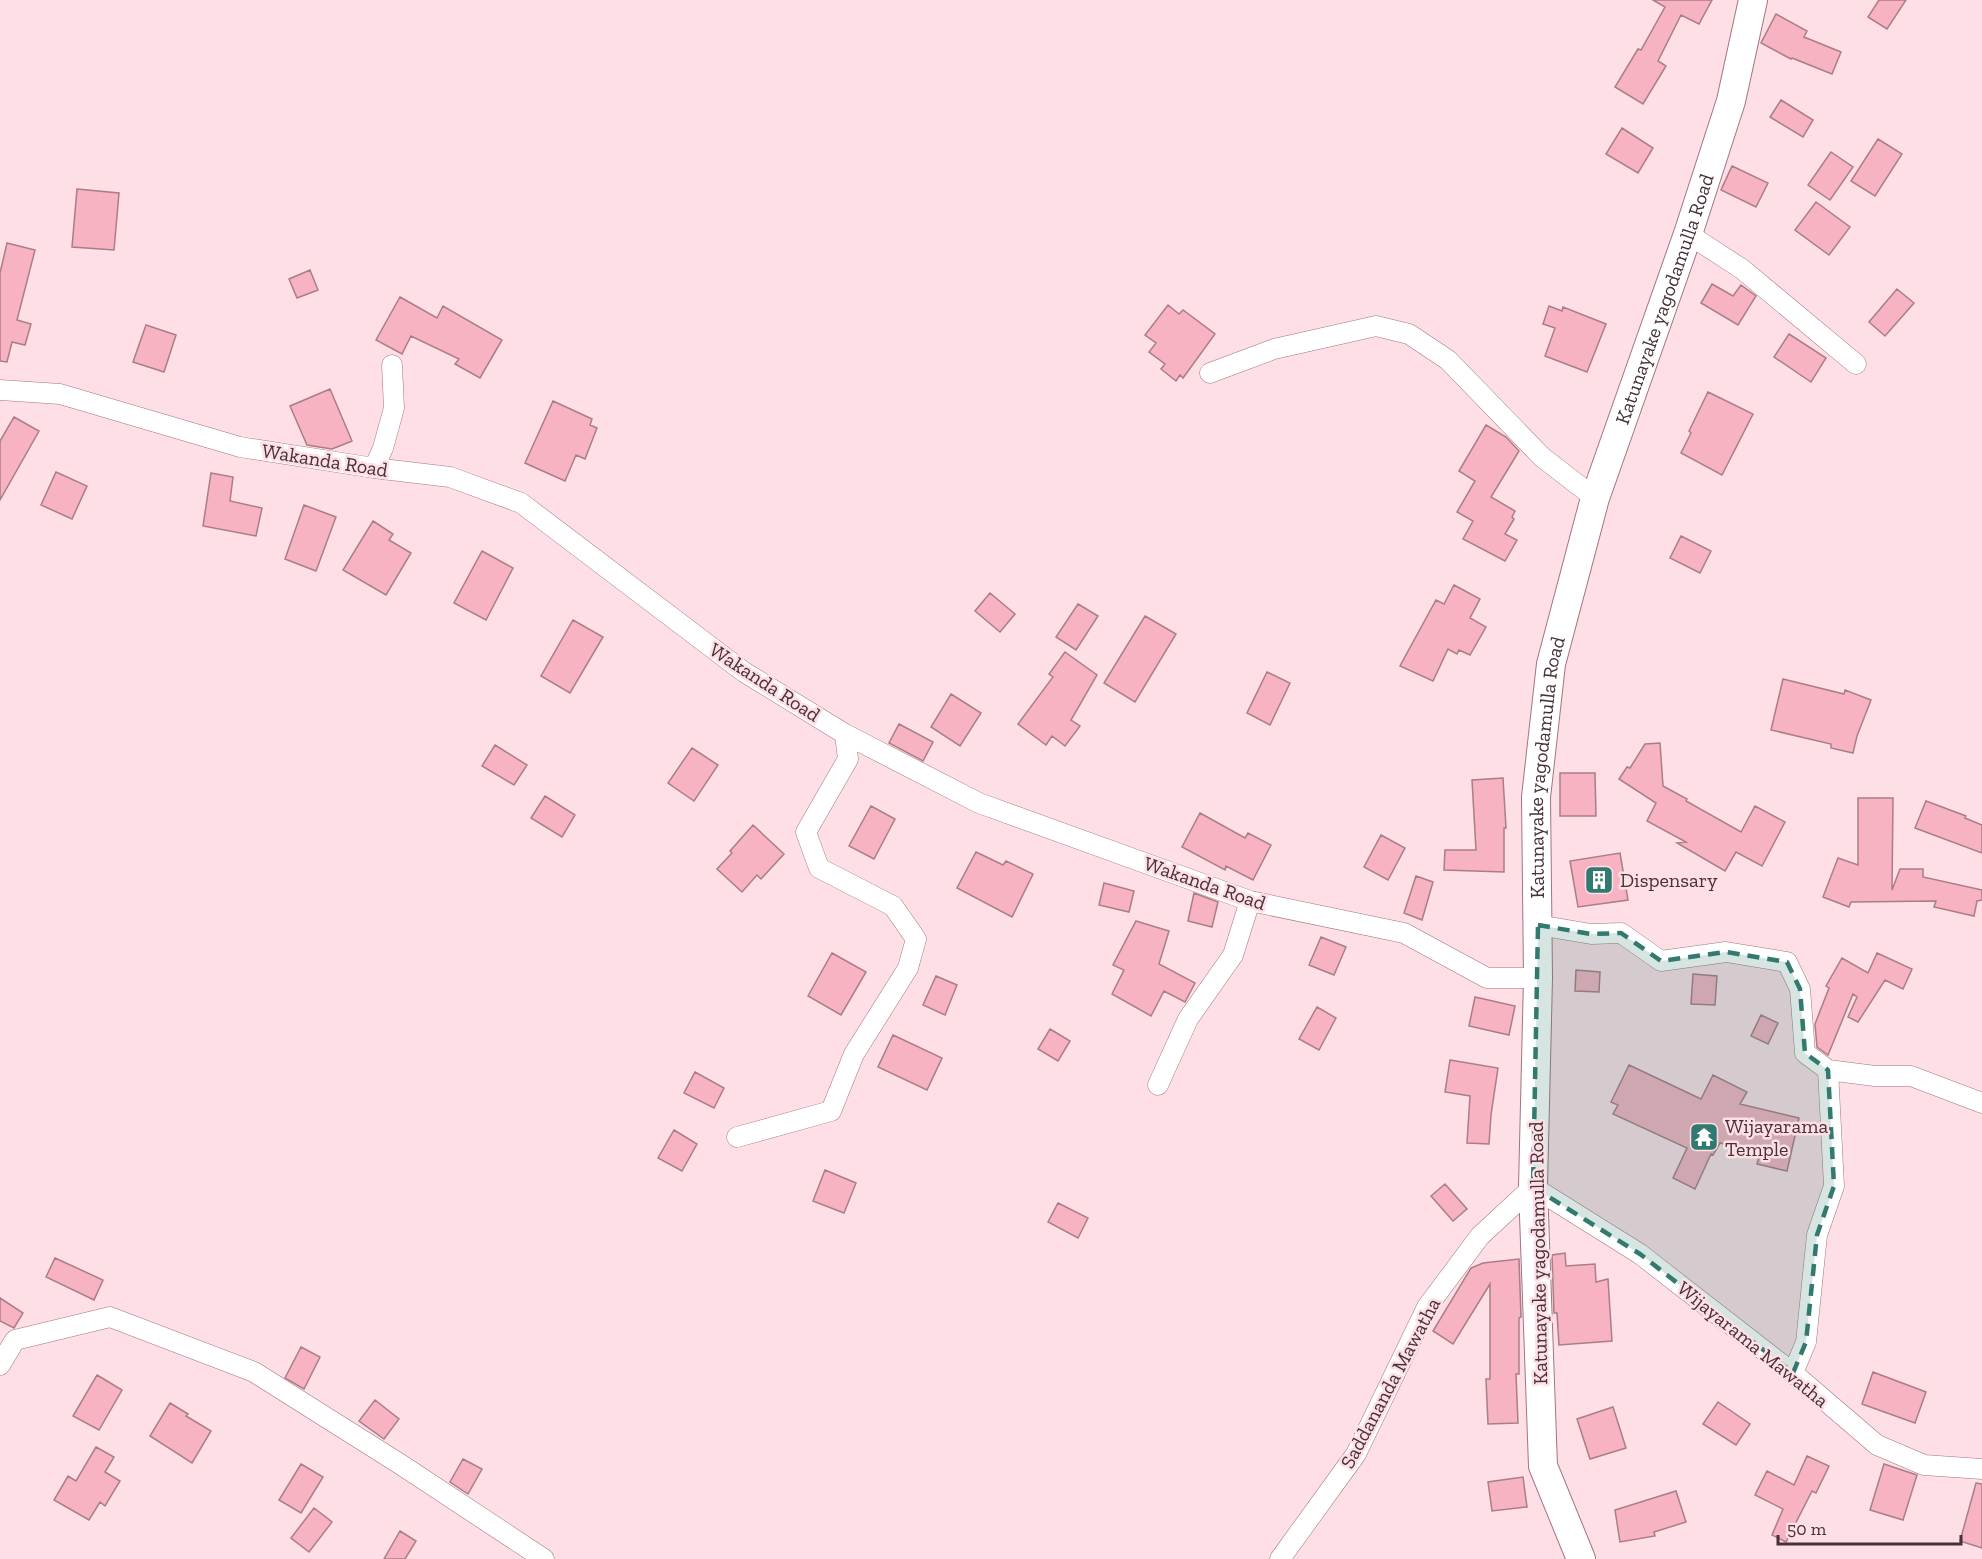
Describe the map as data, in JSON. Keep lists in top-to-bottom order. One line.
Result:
{"streets":{"main road":["Katunayake yagodamulla Road"],"street":["Wakanda Road","Wijayarama Mawatha","Saddananda Mawatha"]},"crossings":[["Katunayake yagodamulla Road","Wakanda Road"],["Katunayake yagodamulla Road","Wijayarama Mawatha"],["Katunayake yagodamulla Road","Saddananda Mawatha"],["Wijayarama Mawatha","Saddananda Mawatha"]],"places":{"building":["Dispensary"],"temple":["Wijayarama Temple"]},"scale_bar":"50 m"}
